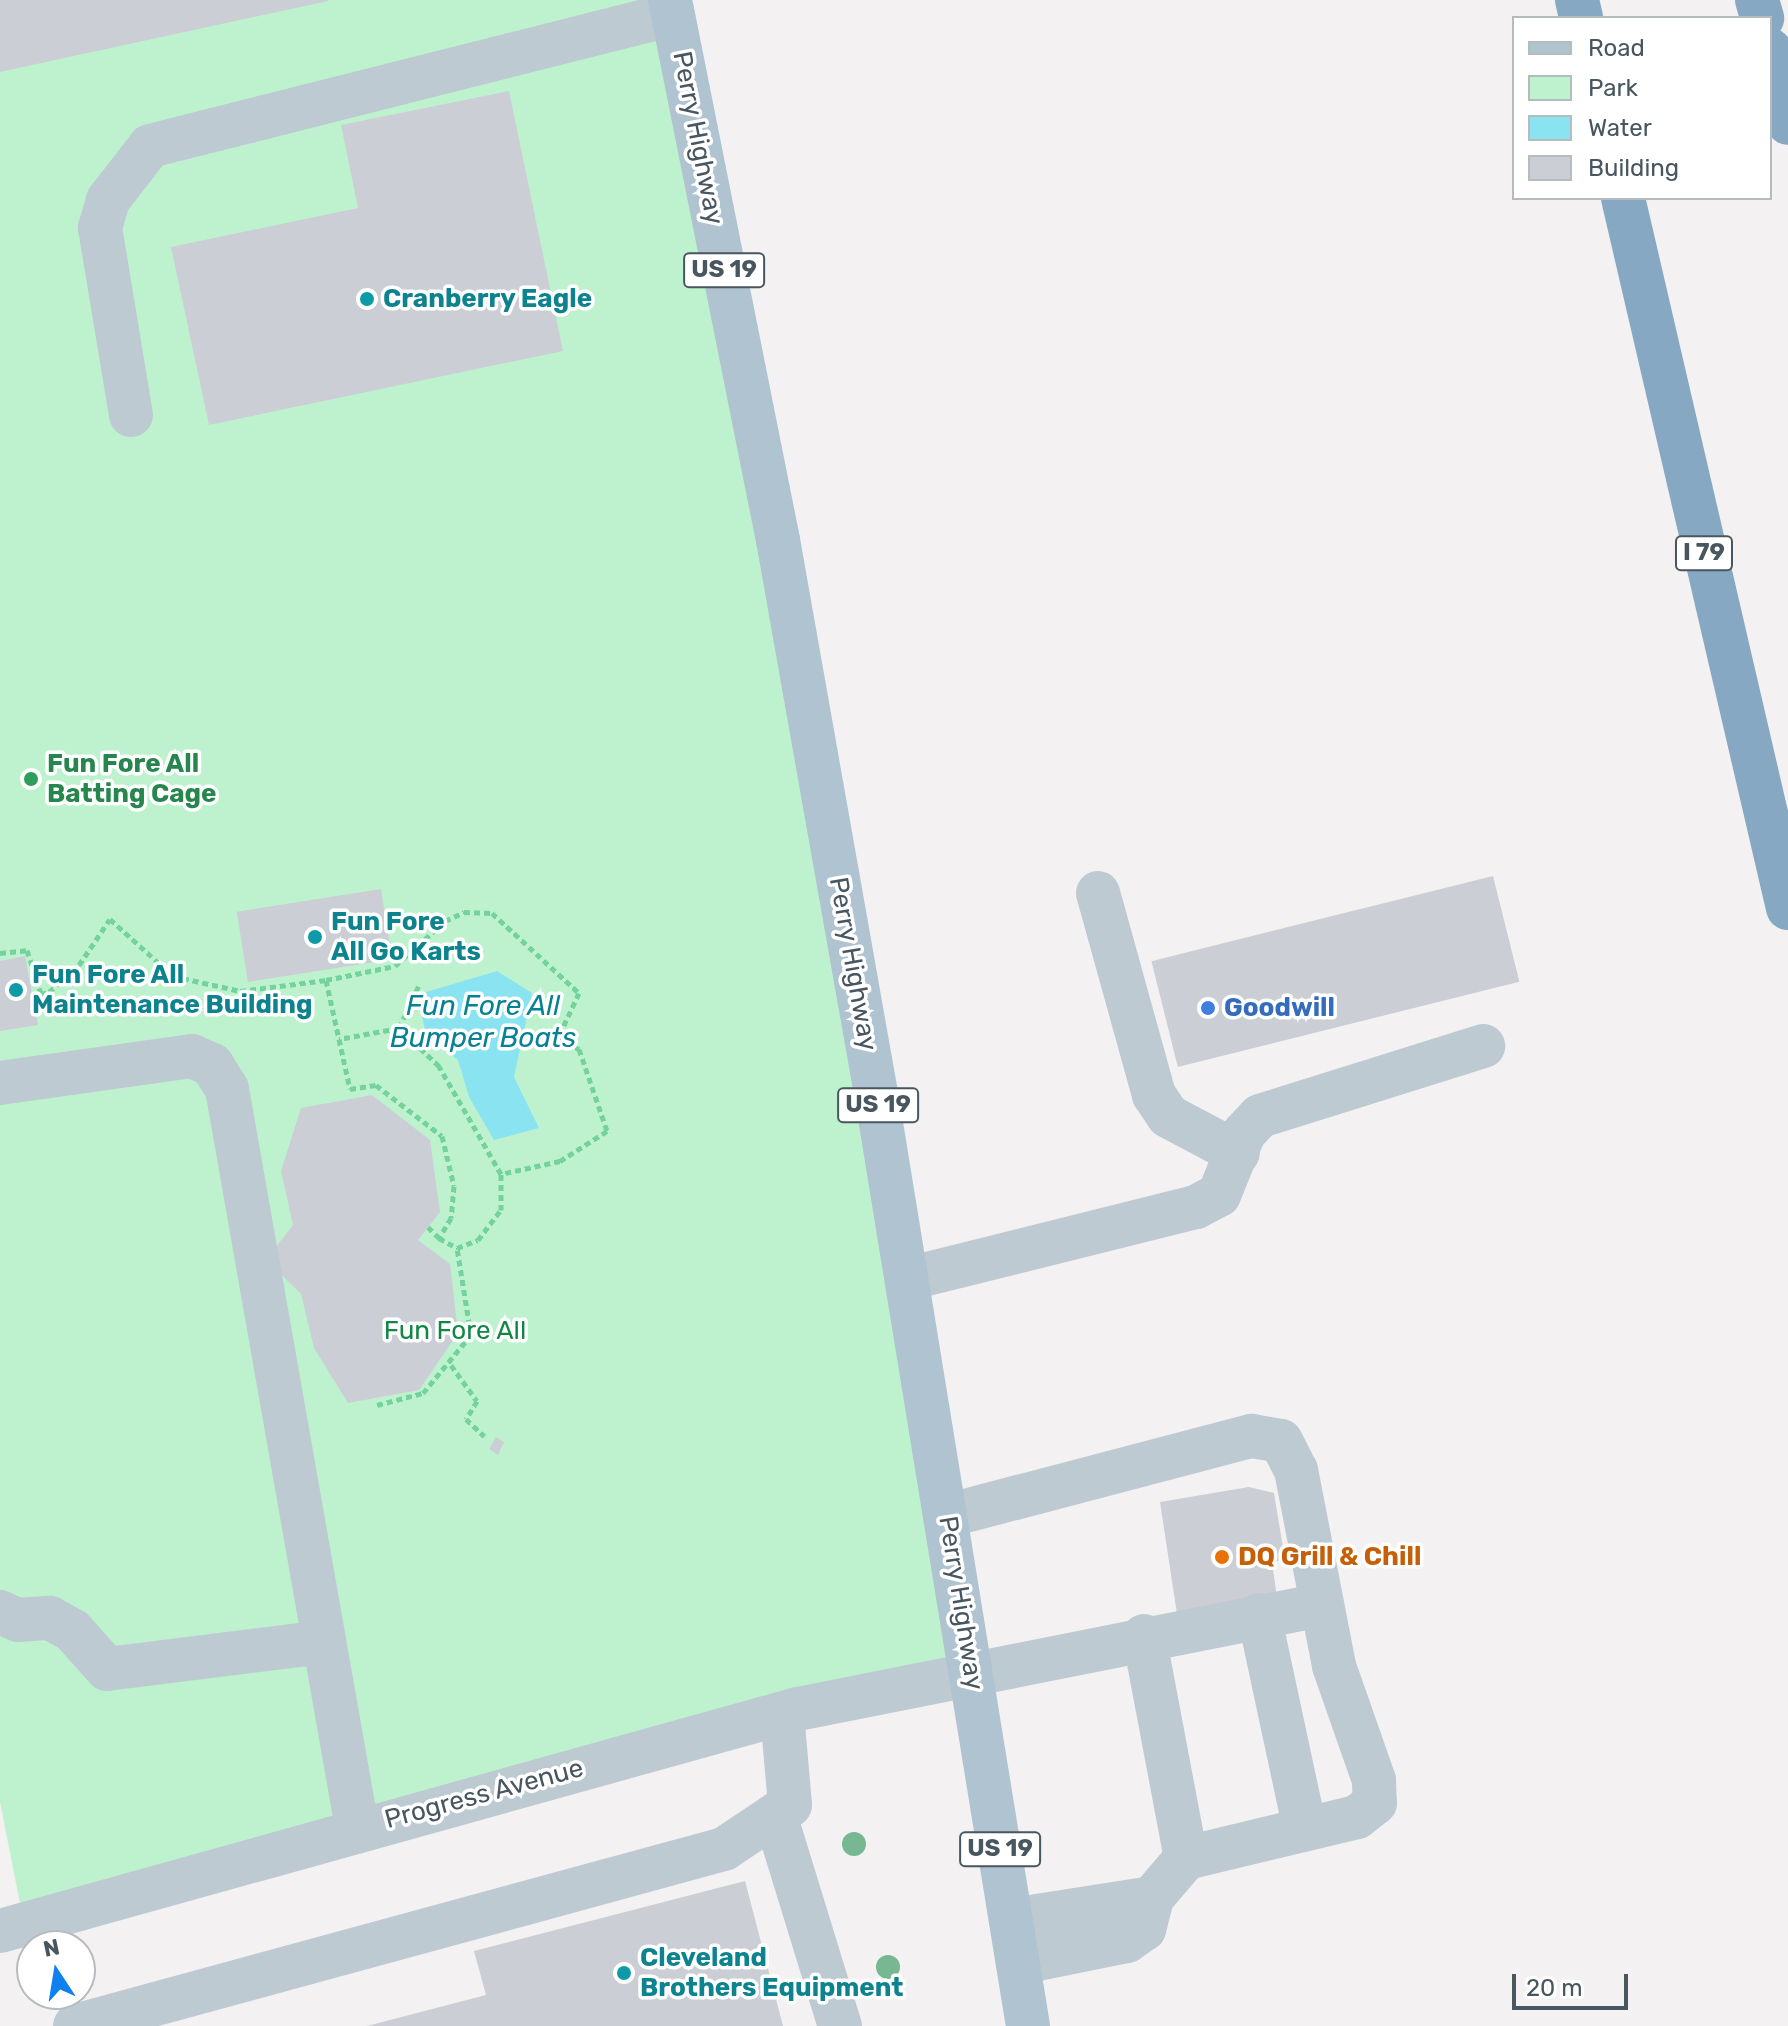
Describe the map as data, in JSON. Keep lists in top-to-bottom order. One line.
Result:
{"streets":{"highway":["I 79"],"main road":["Perry Highway","US 19"],"street":["Progress Avenue"]},"crossings":[["Perry Highway","Progress Avenue"]],"water":["Fun Fore All Bumper Boats"],"parks":["Fun Fore All"],"places":["Cranberry Eagle","Fun Fore All Batting Cage","Fun Fore All Go Karts","Fun Fore All Maintenance Building","Goodwill","DQ Grill & Chill","Cleveland Brothers Equipment"],"legend":["Road","Park","Water","Building"],"scale_bar":"20 m","north":"top"}
